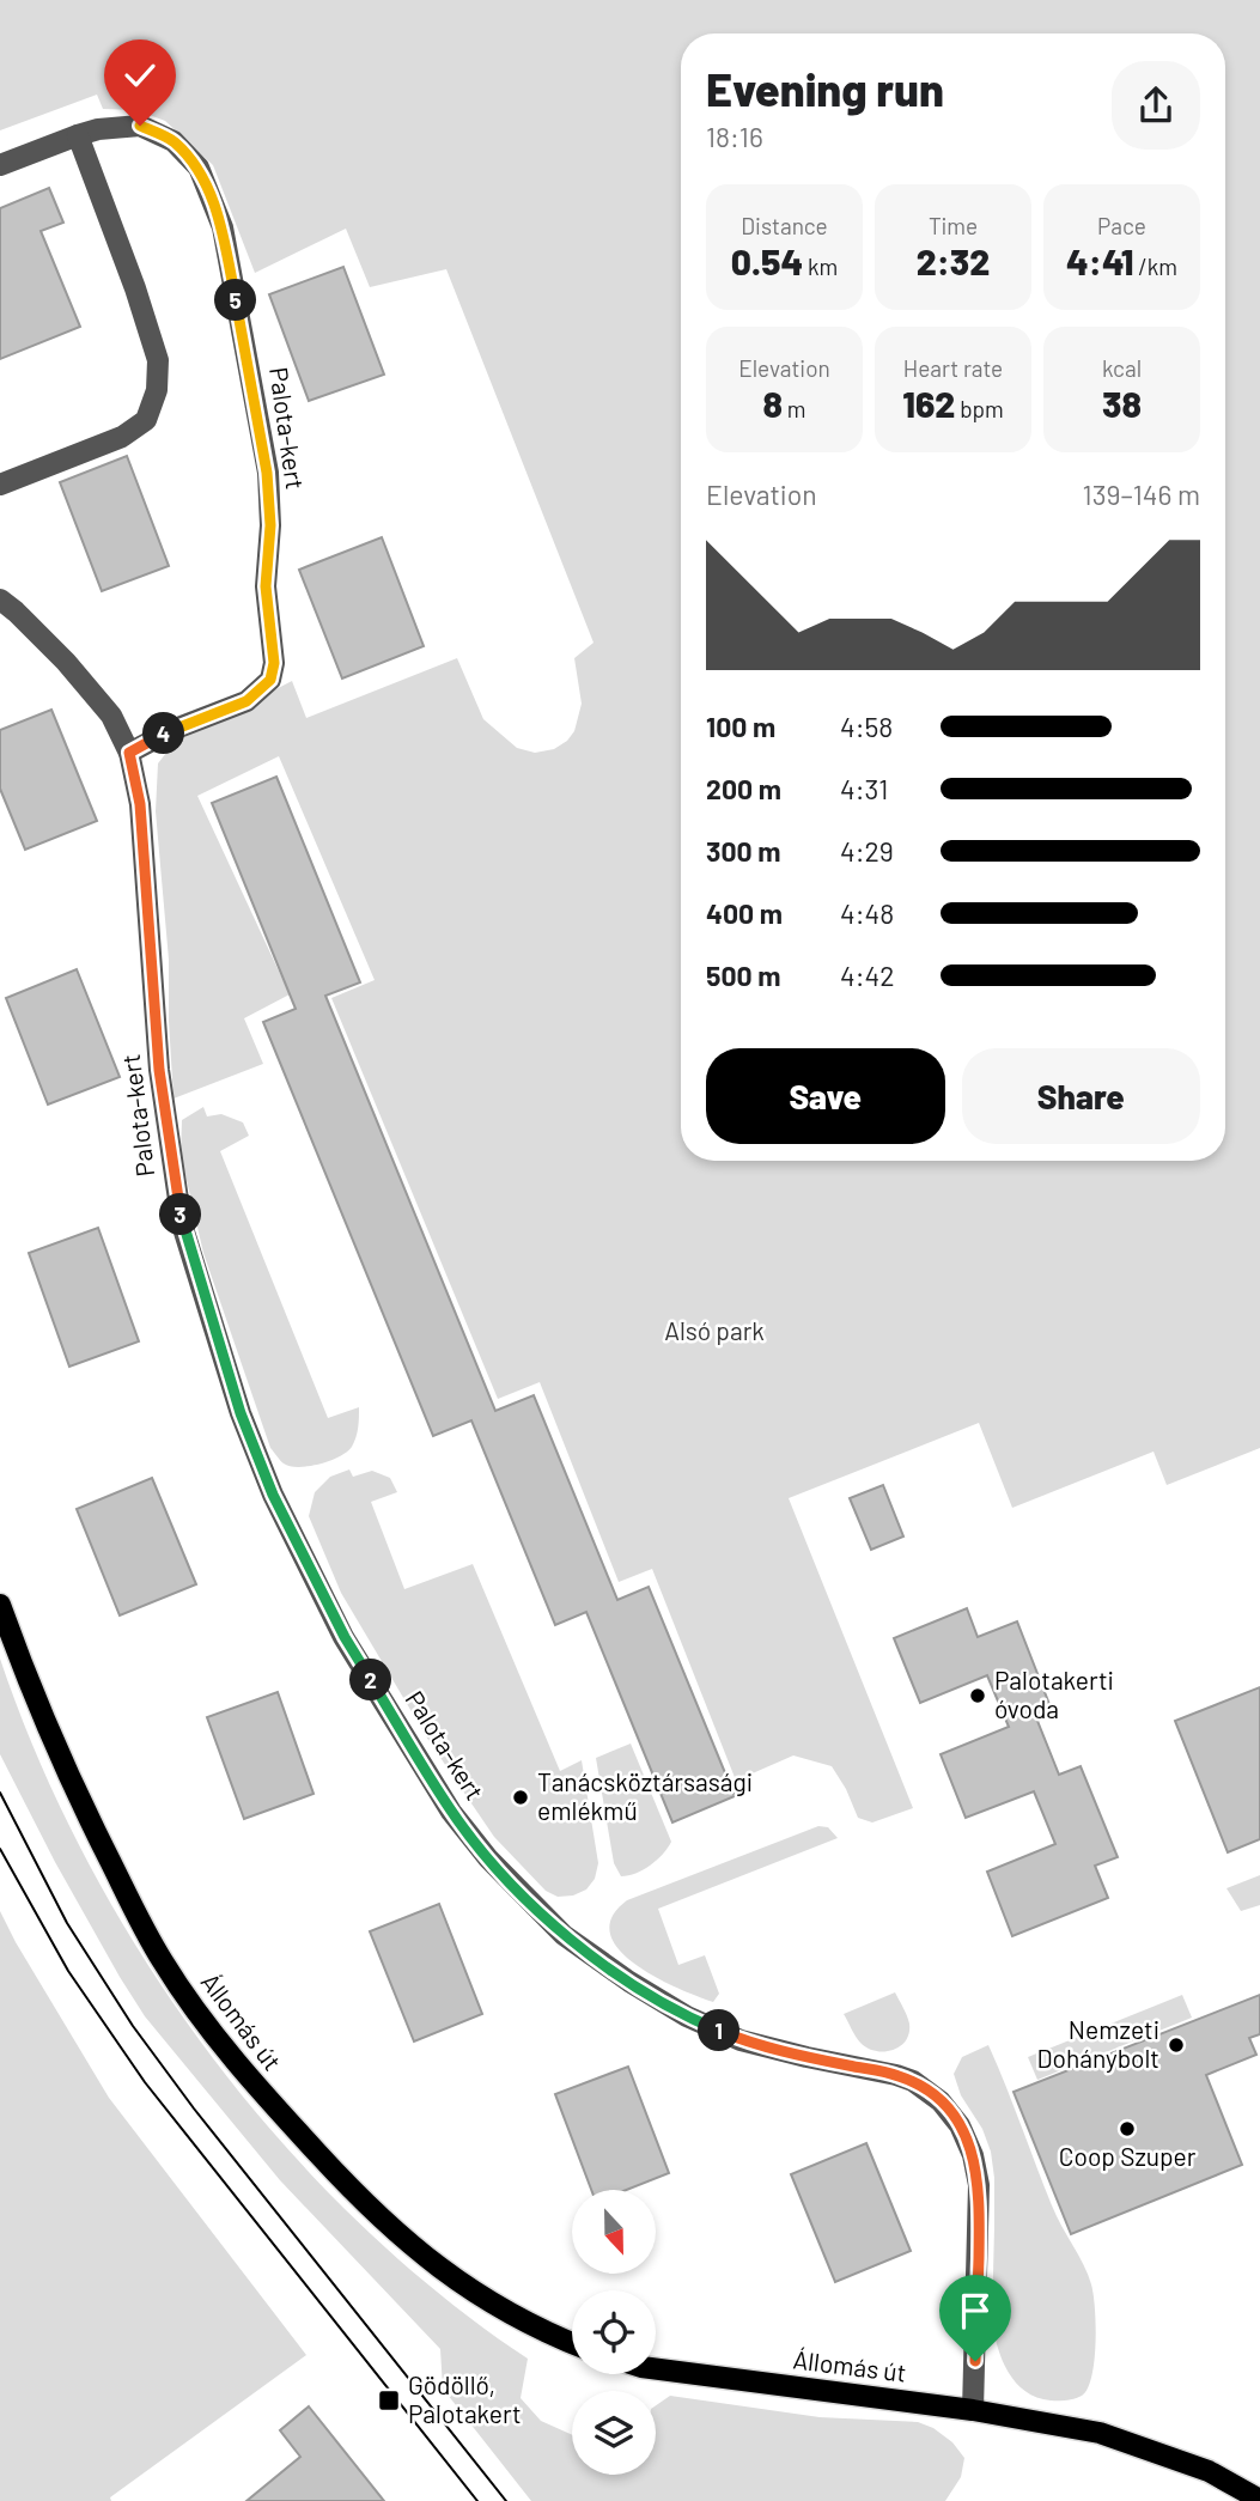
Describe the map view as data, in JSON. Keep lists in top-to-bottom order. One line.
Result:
{"streets":{"main road":["Állomás út"],"street":["Palota-kert"]},"crossings":[["Palota-kert","Állomás út"]],"parks":["Alsó park"],"places":{"other":["Palotakerti óvoda","Tanácsköztársasági emlékmű","Nemzeti Dohánybolt","Coop Szuper"],"transit":["Gödöllő, Palotakert"]},"north":"bottom","page":{"heading":["Evening run","18:16"],"stats":[["Distance","0.54 km"],["Time","2:32"],["Pace","4:41 /km"],["Elevation","8 m"],["Heart rate","162 bpm"],["kcal","38"]],"pins":["5","4","3","2","1"],"chart":["Elevation","139–146 m"],"list":[{"name":"100 m","note":"4:58"},{"name":"200 m","note":"4:31"},{"name":"300 m","note":"4:29"},{"name":"400 m","note":"4:48"},{"name":"500 m","note":"4:42"}],"buttons":["Save","Share"]}}
